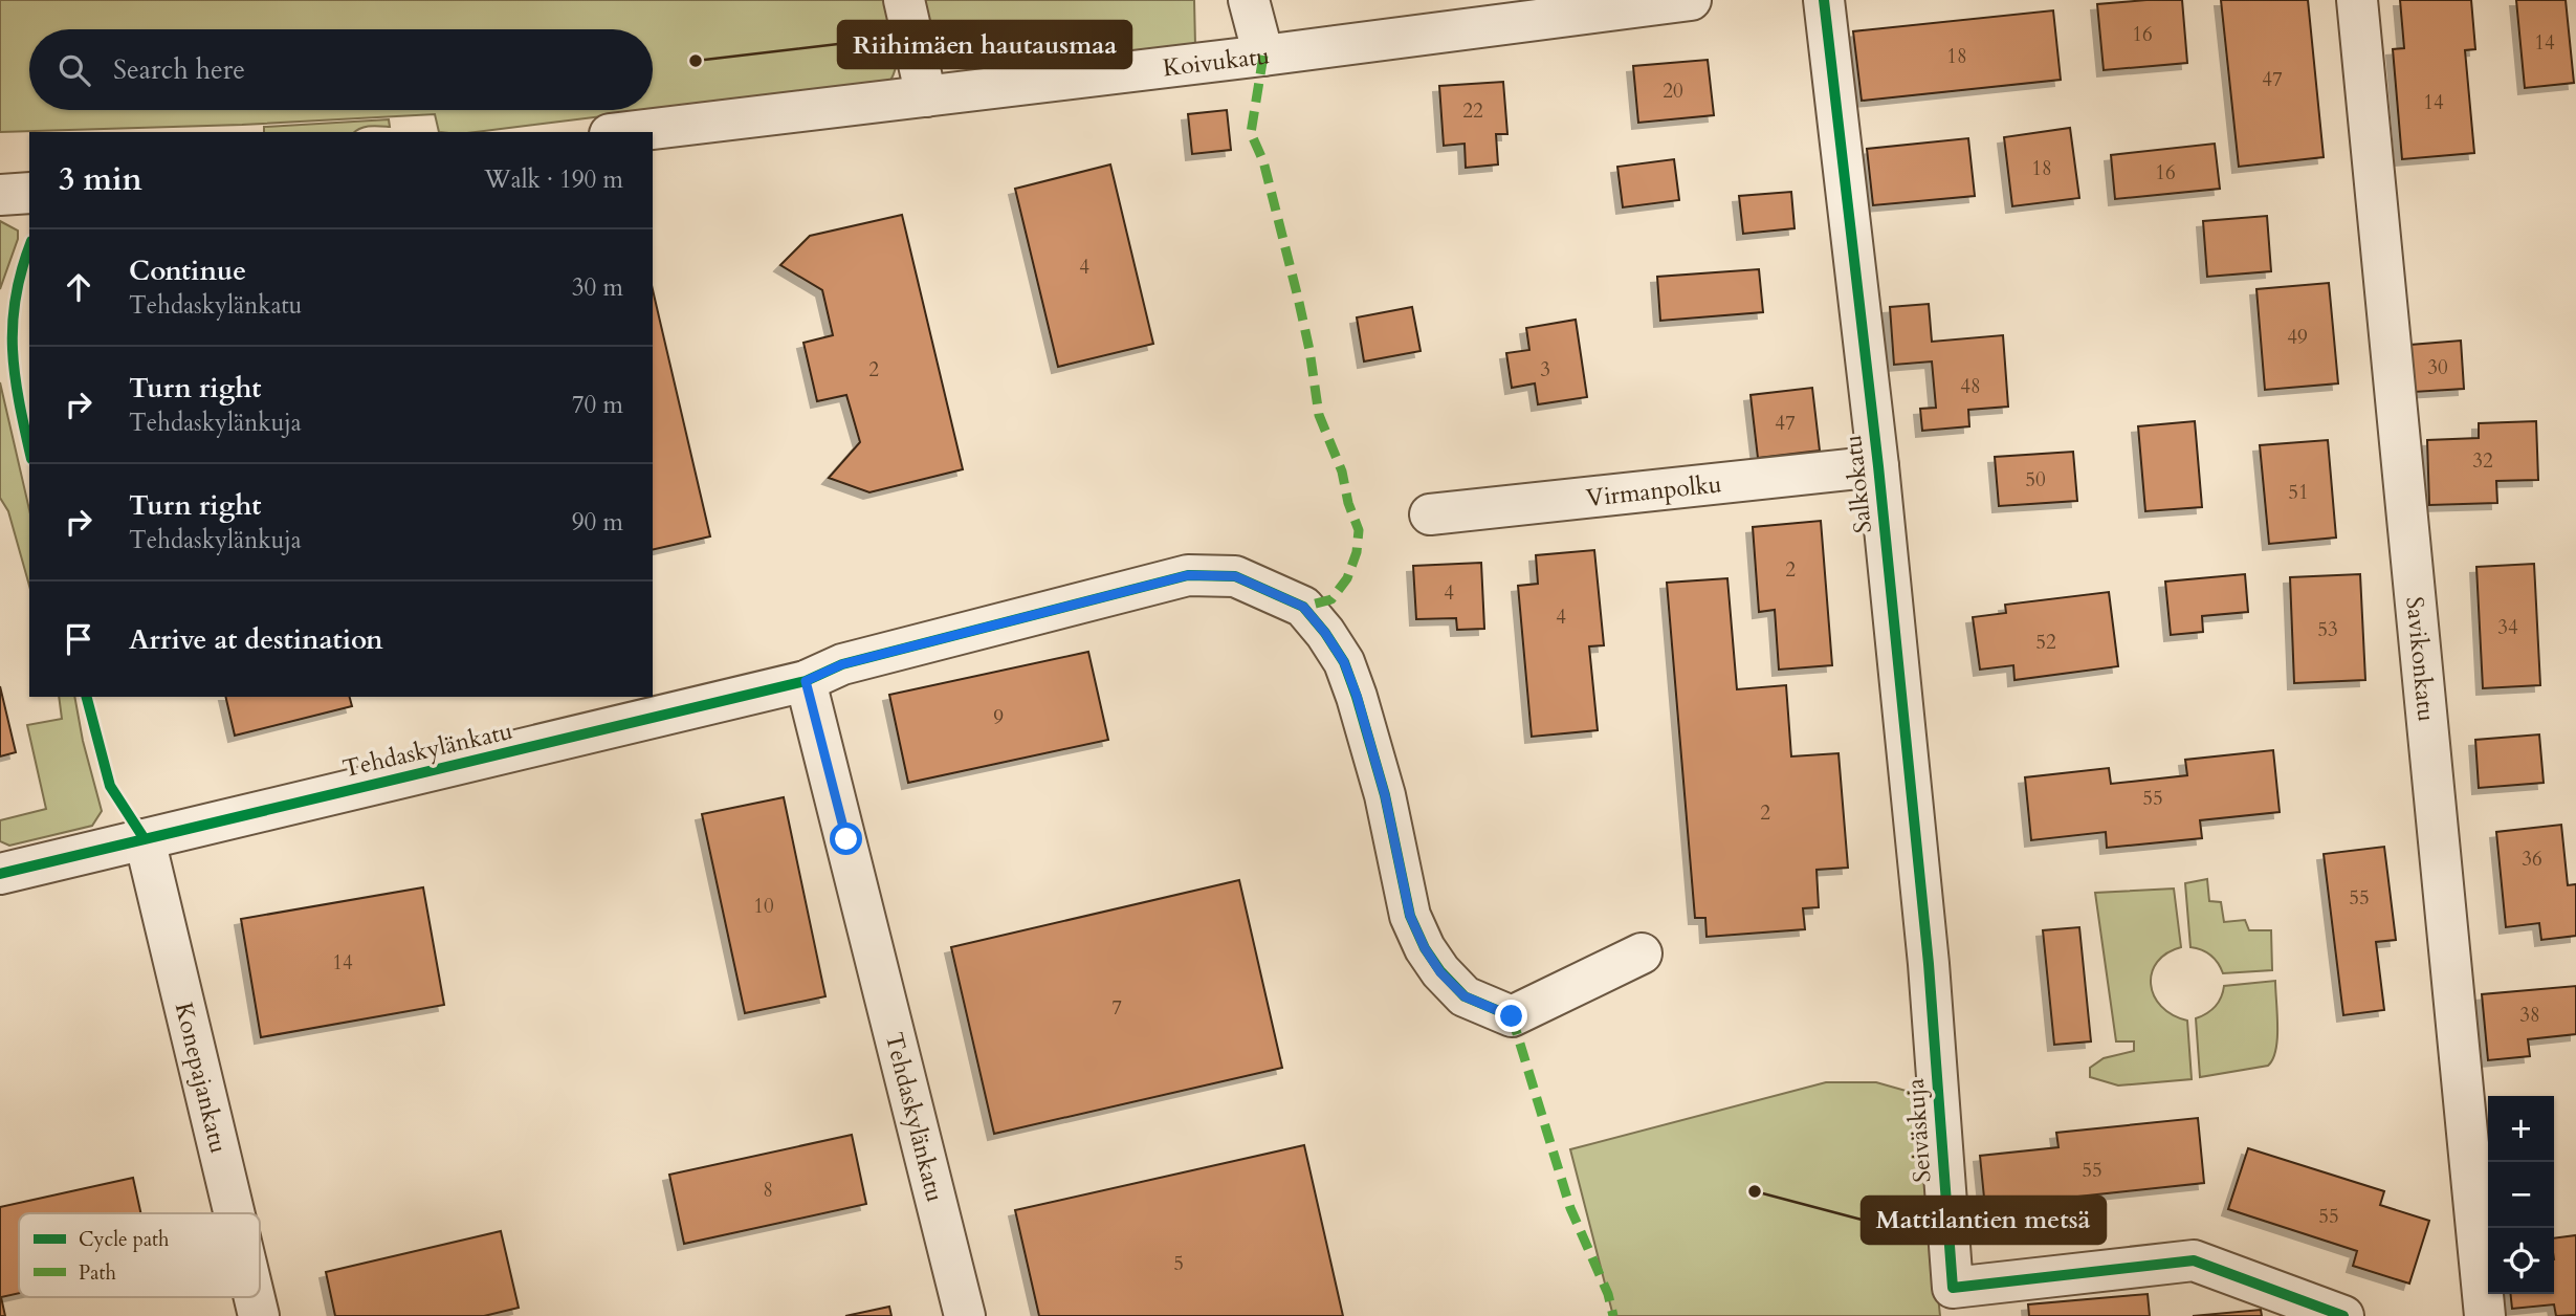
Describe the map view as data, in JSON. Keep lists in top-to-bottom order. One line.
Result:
{"streets":{"street":["Koivukatu","Salkokatu","Virmanpolku","Savikonkatu","Tehdaskylänkatu","Konepajankatu","Seiväskuja"]},"crossings":[["Salkokatu","Virmanpolku"],["Salkokatu","Seiväskuja"],["Tehdaskylänkatu","Konepajankatu"]],"places":["Riihimäen hautausmaa","Mattilantien metsä"],"house_numbers":["16","14","18","47","20","14","22","18","16","4","49","30","2","3","48","47","32","50","51","2","4","4","34","53","52","9","55","2","36","55","10","14","7","38","55","8","55","5"],"legend":["Cycle path","Path"],"page":{"search":"Search here","heading":["3 min","Walk · 190 m"],"list":[["Continue","Tehdaskylänkatu","30 m"],["Turn right","Tehdaskylänkuja","70 m"],["Turn right","Tehdaskylänkuja","90 m"],"Arrive at destination"],"map_buttons":["+","−"]}}
